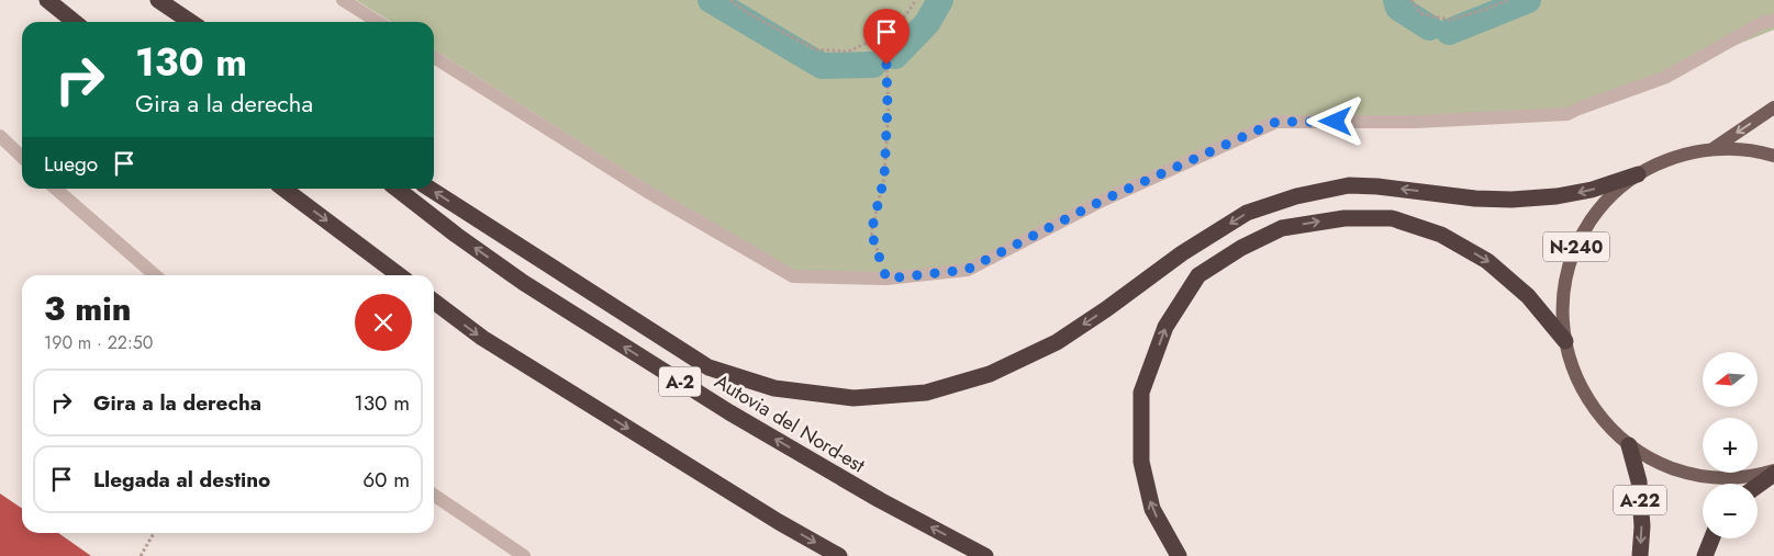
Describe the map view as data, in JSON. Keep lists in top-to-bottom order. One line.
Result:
{"streets":{"highway":["A-2","Autovia del Nord-est","A-22"],"main road":["N-240"]},"crossings":[["N-240","A-22"]],"north":"left","page":{"turn":["130 m","Gira a la derecha"],"then":"Luego","heading":["3 min","190 m · 22:50"],"map_buttons":["+","−"],"list":[{"name":"Gira a la derecha","value":"130 m"},{"name":"Llegada al destino","value":"60 m"}]}}
